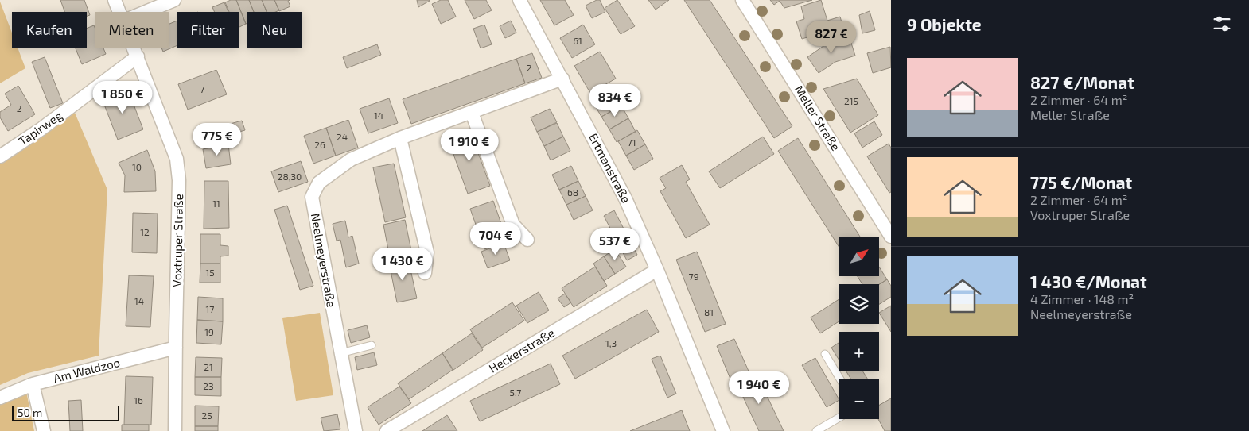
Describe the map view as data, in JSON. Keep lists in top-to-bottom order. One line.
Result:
{"streets":{"street":["Meller Straße","Tapirweg","Ertmanstraße","Voxtruper Straße","Neelmeyerstraße","Heckerstraße","Am Waldzoo"]},"crossings":[["Tapirweg","Voxtruper Straße"],["Ertmanstraße","Neelmeyerstraße"],["Ertmanstraße","Heckerstraße"],["Voxtruper Straße","Am Waldzoo"]],"house_numbers":["61","2","7","215","2","14","24","71","26","10","28,30","68","11","12","15","79","14","17","81","19","1,3","21","23","5,7","16","25"],"scale_bar":"50 m","north":"top right","page":{"heading":"9 Objekte","chip":["Kaufen","Mieten","Filter","Neu"],"price":["827 €","1 850 €","834 €","775 €","1 910 €","704 €","537 €","1 430 €","1 940 €"],"list":[{"name":"827 €/Monat","note":"2 Zimmer · 64 m² · Meller Straße"},{"name":"775 €/Monat","note":"2 Zimmer · 64 m² · Voxtruper Straße"},{"name":"1 430 €/Monat","note":"4 Zimmer · 148 m² · Neelmeyerstraße"}],"map_buttons":["+","−"],"scale":"50 m"}}
